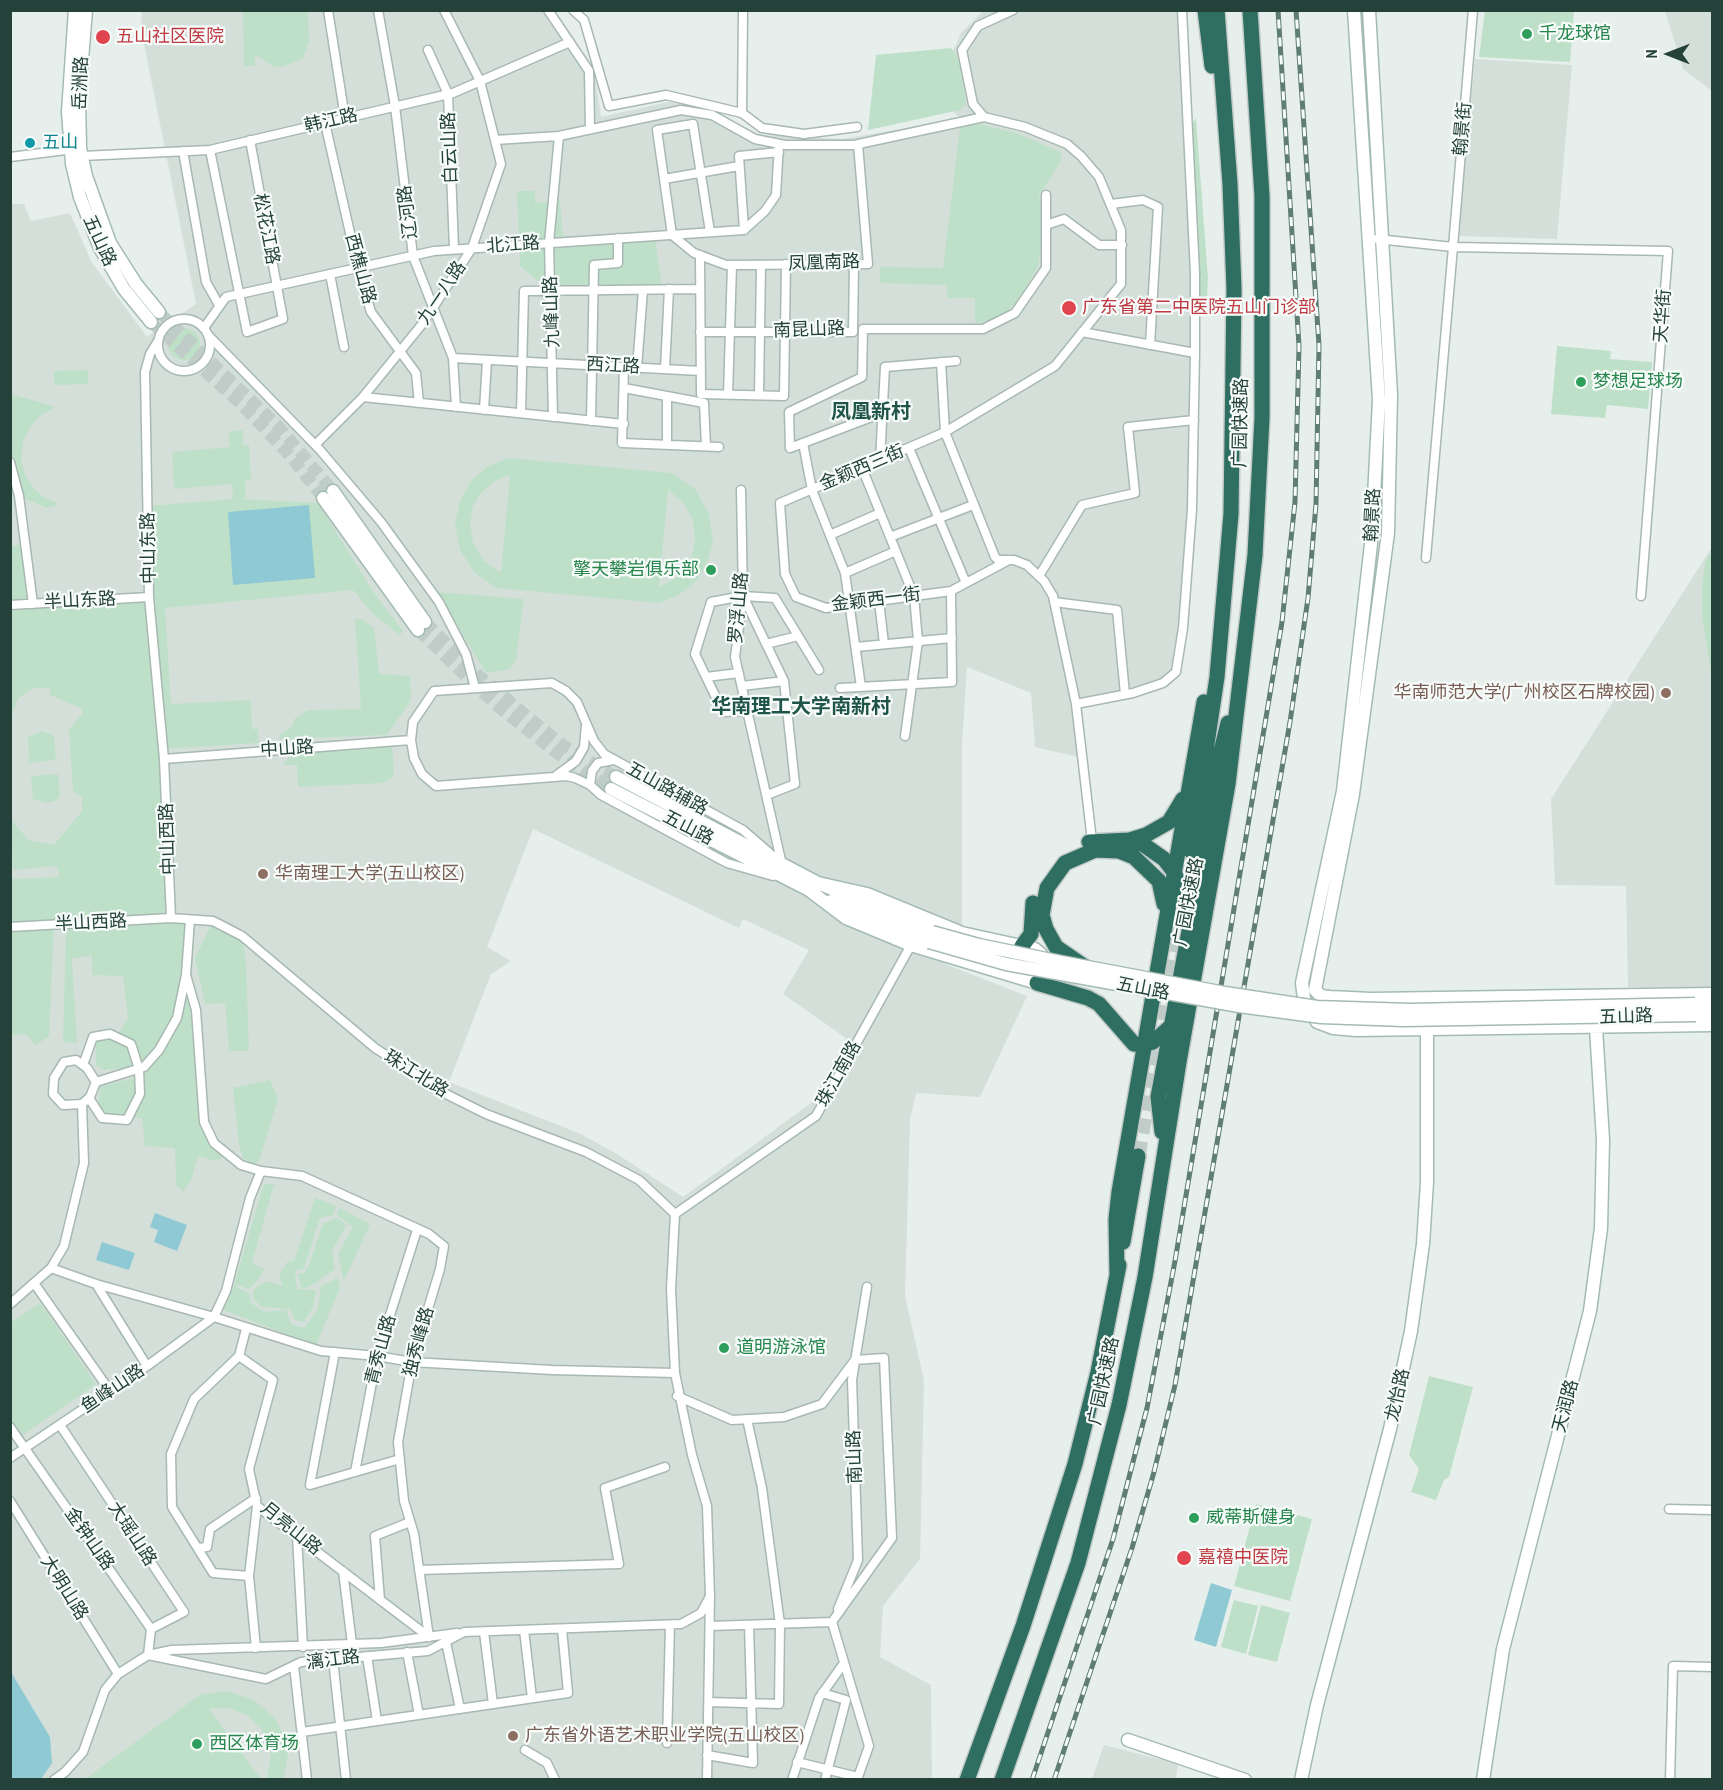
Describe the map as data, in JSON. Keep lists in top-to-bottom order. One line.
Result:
{"streets":{"highway":["广园快速路"],"street":["岳洲路","韩江路","翰景街","白云山路","辽河路","松花江路","五山路","北江路","凤凰南路","西樵山路","九一八路","九峰山路","天华街","南昆山路","西江路","金颖西三街","翰景路","中山东路","金颖西一街","半山东路","罗浮山路","中山路","五山路辅路","中山西路","半山西路","珠江北路","珠江南路","独秀峰路","青秀山路","鱼峰山路","龙怡路","天润路","南山路","月亮山路","大瑶山路","金钟山路","大明山路","漓江路"]},"crossings":[["岳洲路","韩江路"],["岳洲路","五山路"],["韩江路","白云山路"],["韩江路","辽河路"],["韩江路","松花江路"],["韩江路","五山路"],["韩江路","西樵山路"],["韩江路","九一八路"],["翰景街","天华街"],["白云山路","北江路"],["辽河路","北江路"],["辽河路","九一八路"],["辽河路","西江路"],["松花江路","北江路"],["五山路","罗浮山路"],["五山路","五山路辅路"],["北江路","凤凰南路"],["北江路","西樵山路"],["北江路","九一八路"],["北江路","九峰山路"],["北江路","中山东路"],["凤凰南路","南昆山路"],["西樵山路","九一八路"],["九峰山路","西江路"],["天华街","翰景路"],["金颖西三街","金颖西一街"],["翰景路","龙怡路"],["中山东路","半山东路"],["中山东路","中山路"],["中山东路","中山西路"],["罗浮山路","五山路辅路"],["中山路","中山西路"],["中山西路","半山西路"],["中山西路","珠江北路"],["半山西路","珠江北路"],["珠江北路","珠江南路"],["独秀峰路","青秀山路"],["独秀峰路","月亮山路"],["鱼峰山路","大瑶山路"],["鱼峰山路","金钟山路"],["大瑶山路","金钟山路"]],"districts":["凤凰新村","华南理工大学南新村"],"places":["千龙球馆","五山社区医院","五山","广东省第二中医院五山门诊部","梦想足球场","擎天攀岩俱乐部","华南师范大学(广州校区石牌校园)","华南理工大学(五山校区)","道明游泳馆","威蒂斯健身","嘉禧中医院","广东省外语艺术职业学院(五山校区)","西区体育场"],"north":"left"}
